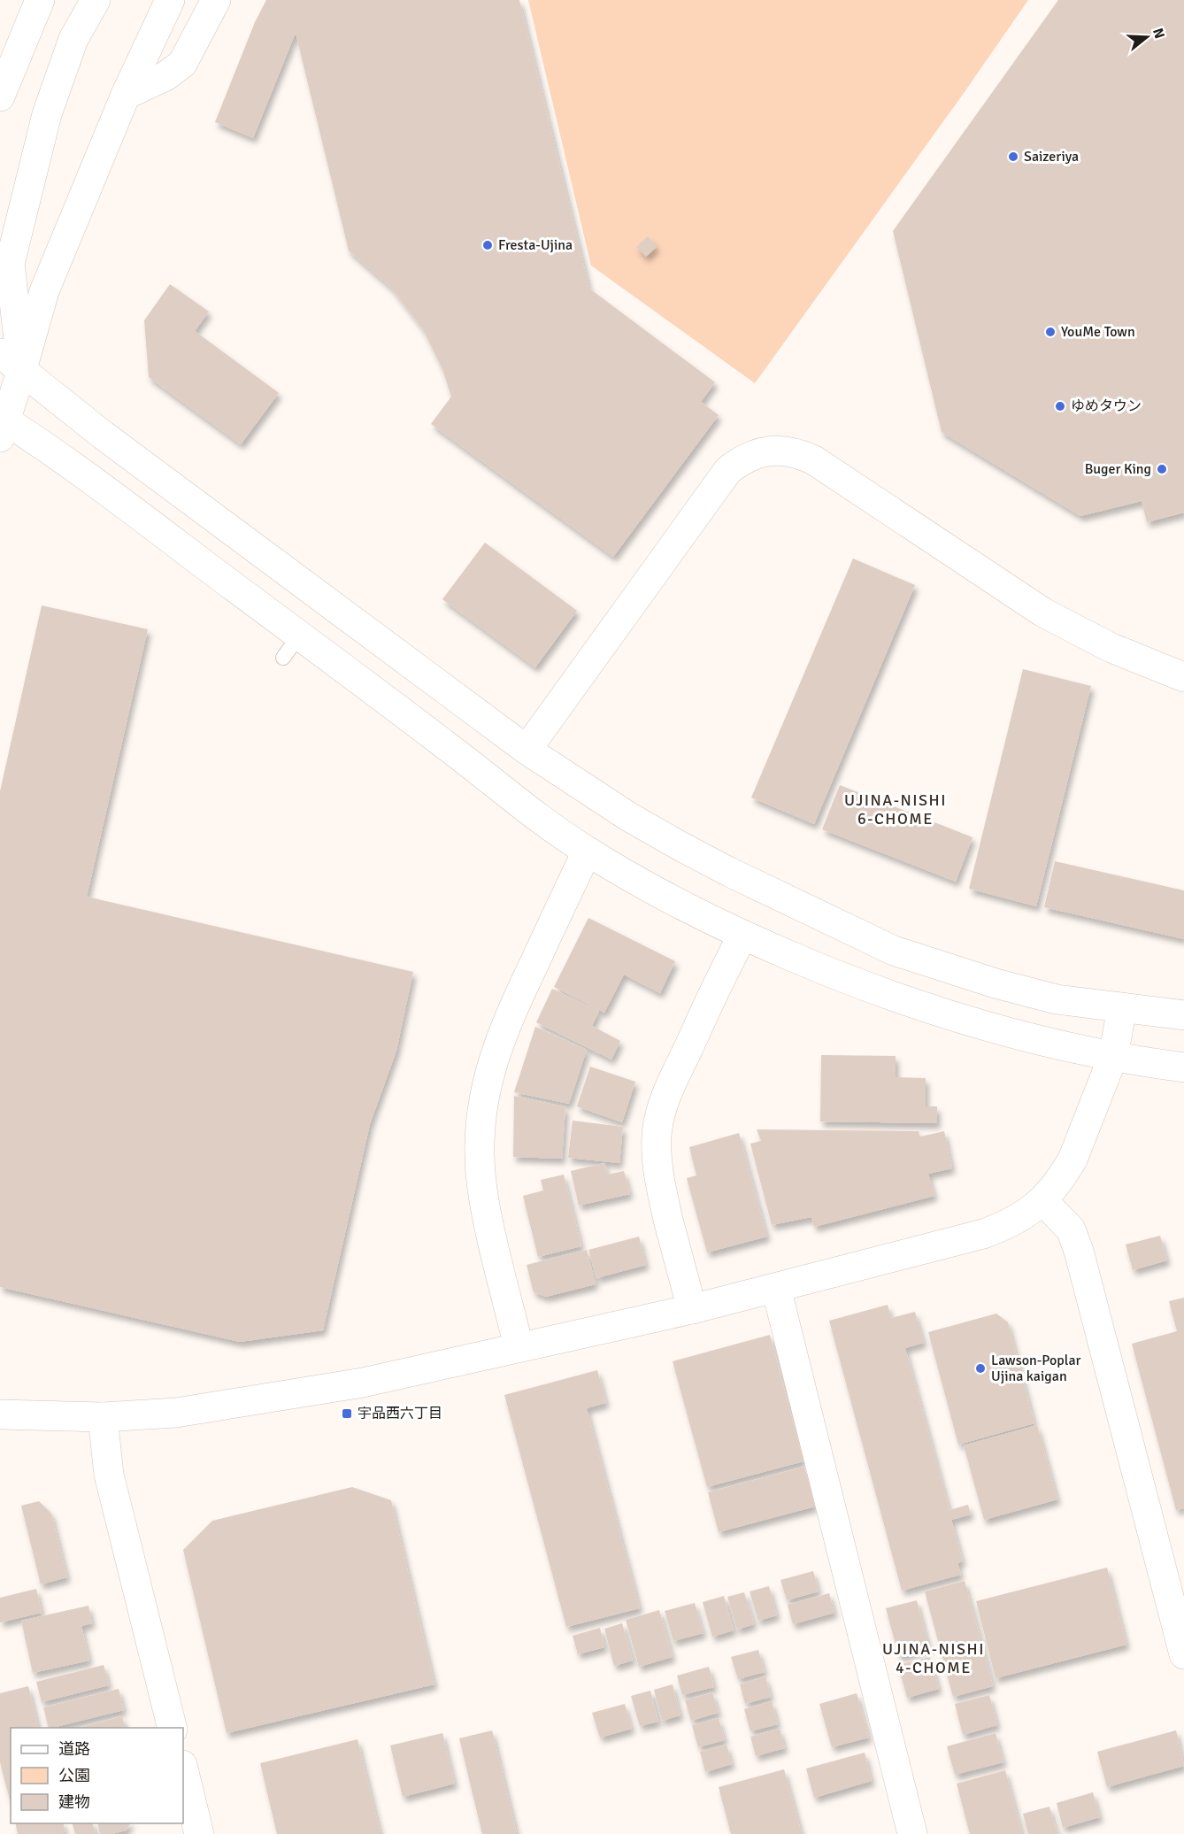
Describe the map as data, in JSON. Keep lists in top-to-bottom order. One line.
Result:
{"districts":["UJINA-NISHI 6-CHOME","UJINA-NISHI 4-CHOME"],"places":{"other":["Saizeriya","Fresta-Ujina","YouMe Town","ゆめタウン","Buger King","Lawson-Poplar Ujina kaigan"],"transit":["宇品西六丁目"]},"legend":["道路","公園","建物"],"north":"right"}
